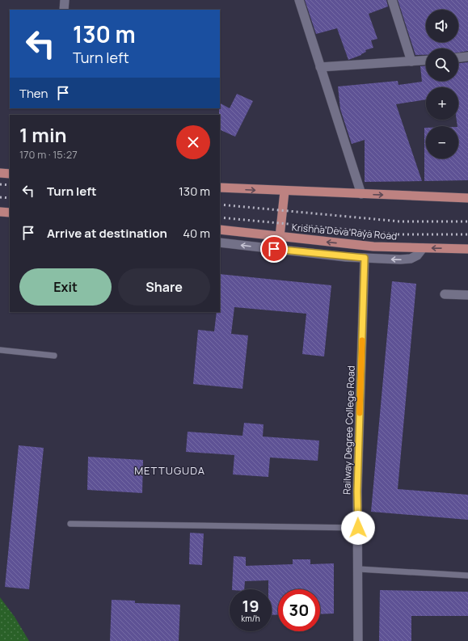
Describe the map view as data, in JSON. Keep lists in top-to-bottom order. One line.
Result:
{"streets":{"main road":["Krishna Deva Raya Road"],"street":["Railway Degree College Road"]},"districts":["METTUGUDA"],"page":{"map_buttons":["+","−"],"turn":["130 m","Turn left"],"then":"Then","heading":["1 min","170 m · 15:27"],"list":[{"name":"Turn left","value":"130 m"},{"name":"Arrive at destination","value":"40 m"}],"buttons":["Exit","Share"],"speed":"19 km/h","limit":"30"}}
